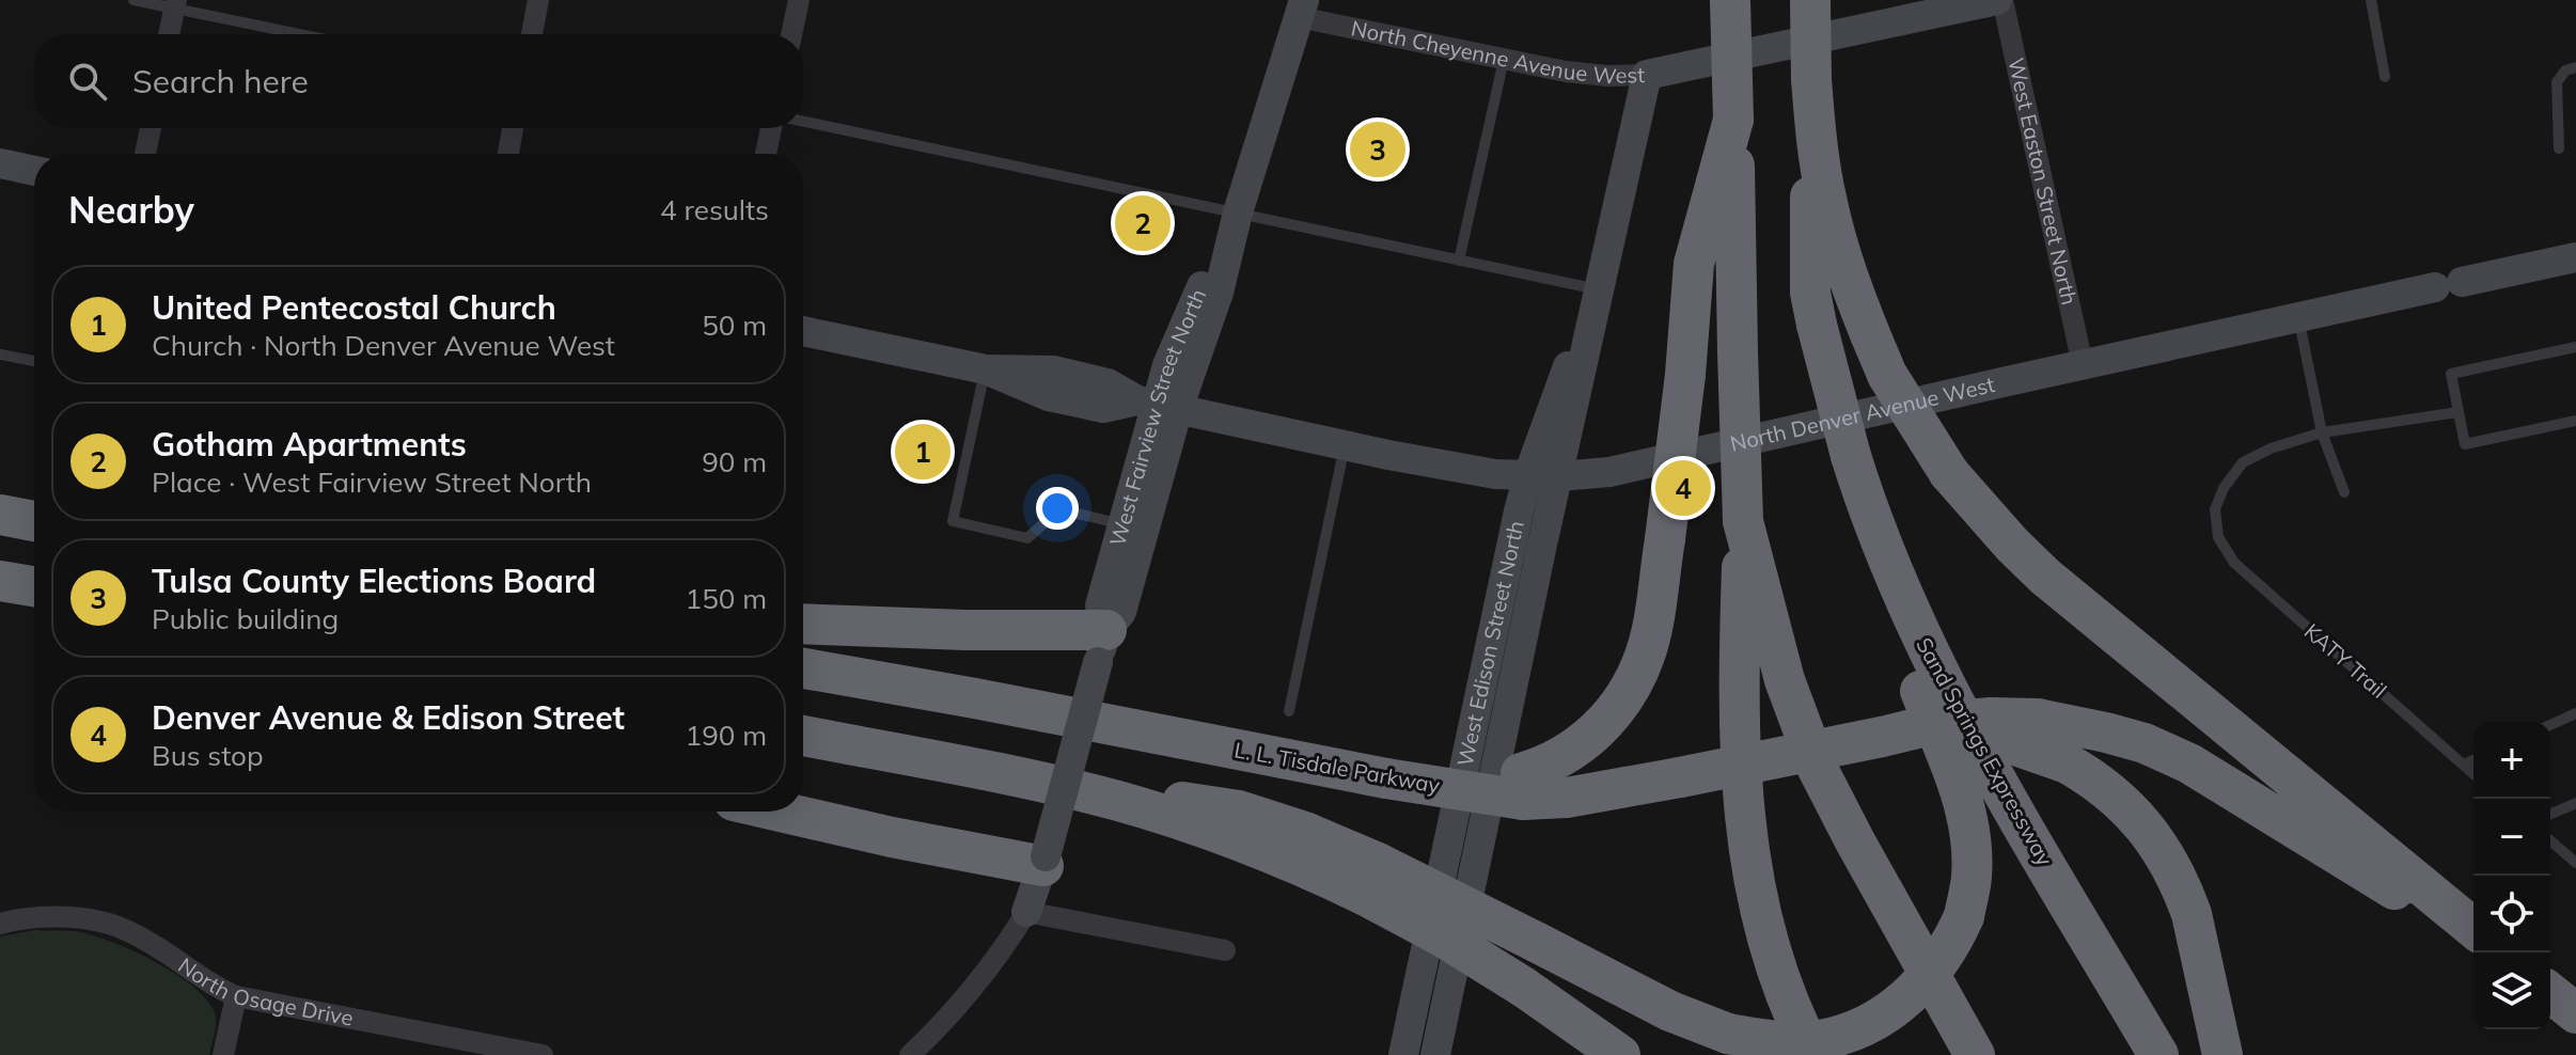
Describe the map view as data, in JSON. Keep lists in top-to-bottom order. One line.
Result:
{"streets":{"highway":["Sand Springs Expressway","L. L. Tisdale Parkway"],"street":["North Cheyenne Avenue West","West Easton Street North","North Denver Avenue West","West Fairview Street North","West Edison Street North","North Osage Drive"],"lane":["KATY Trail"]},"crossings":[["North Cheyenne Avenue West","West Easton Street North"],["North Cheyenne Avenue West","West Fairview Street North"],["North Cheyenne Avenue West","West Edison Street North"],["West Easton Street North","North Denver Avenue West"],["North Denver Avenue West","West Fairview Street North"],["North Denver Avenue West","West Edison Street North"]],"page":{"search":"Search here","pins":["3","2","1","4"],"heading":["Nearby","4 results"],"list":[{"mark":"1","name":"United Pentecostal Church","note":"Church · North Denver Avenue West","value":"50 m"},{"mark":"2","name":"Gotham Apartments","note":"Place · West Fairview Street North","value":"90 m"},{"mark":"3","name":"Tulsa County Elections Board","note":"Public building","value":"150 m"},{"mark":"4","name":"Denver Avenue & Edison Street","note":"Bus stop","value":"190 m"}],"map_buttons":["+","−"]}}
